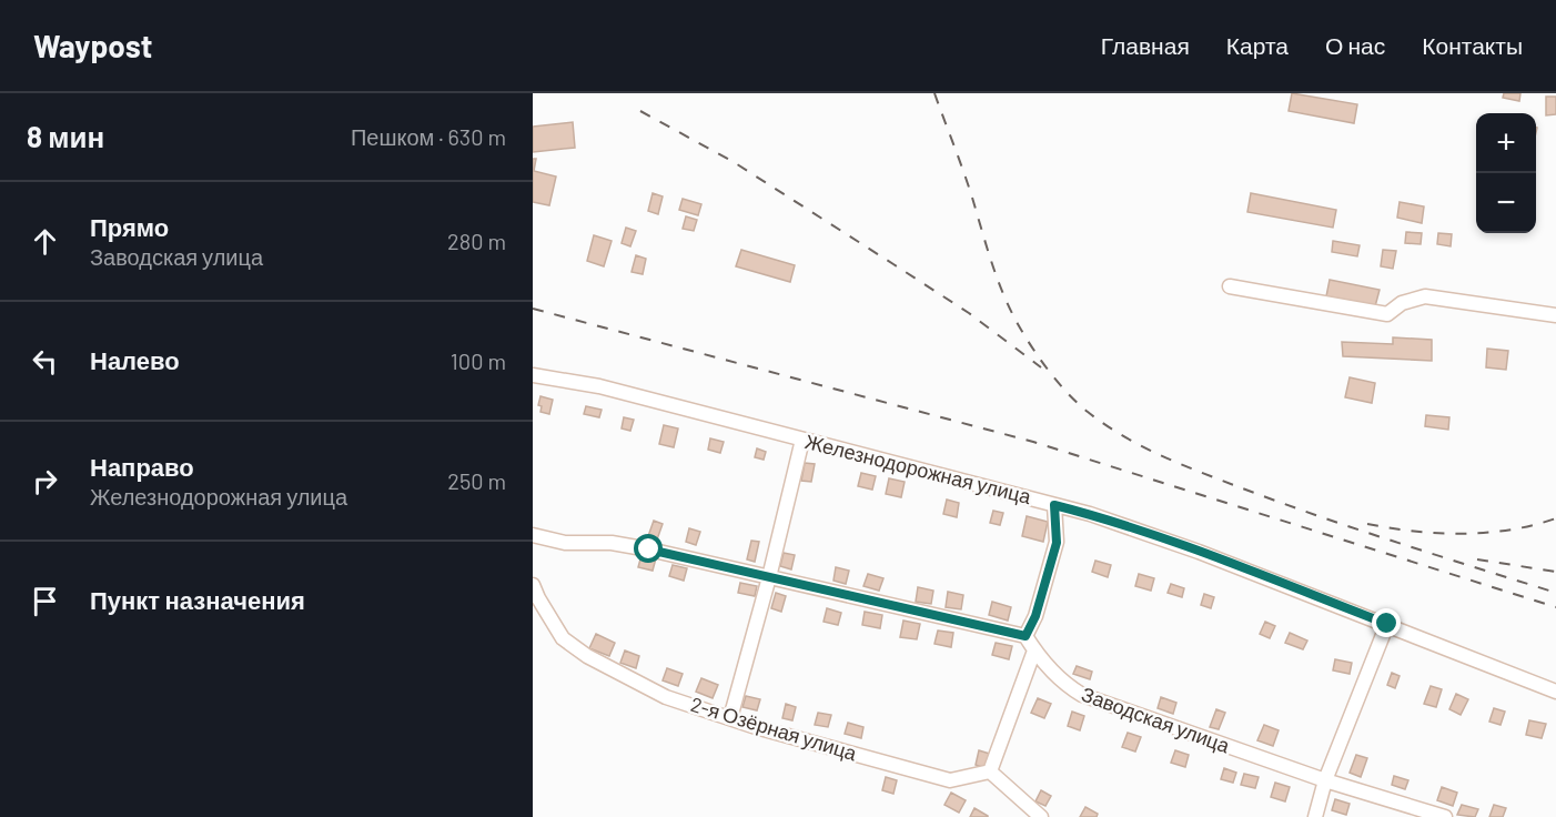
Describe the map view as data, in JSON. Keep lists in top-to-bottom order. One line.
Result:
{"streets":{"street":["Железнодорожная улица","Заводская улица","2-я Озёрная улица"]},"page":{"header":"Waypost","nav":["Главная","Карта","О нас","Контакты"],"heading":["8 мин","Пешком · 630 m"],"map_buttons":["+","−"],"list":[["Прямо","Заводская улица","280 m"],["Налево","100 m"],["Направо","Железнодорожная улица","250 m"],"Пункт назначения"]}}
